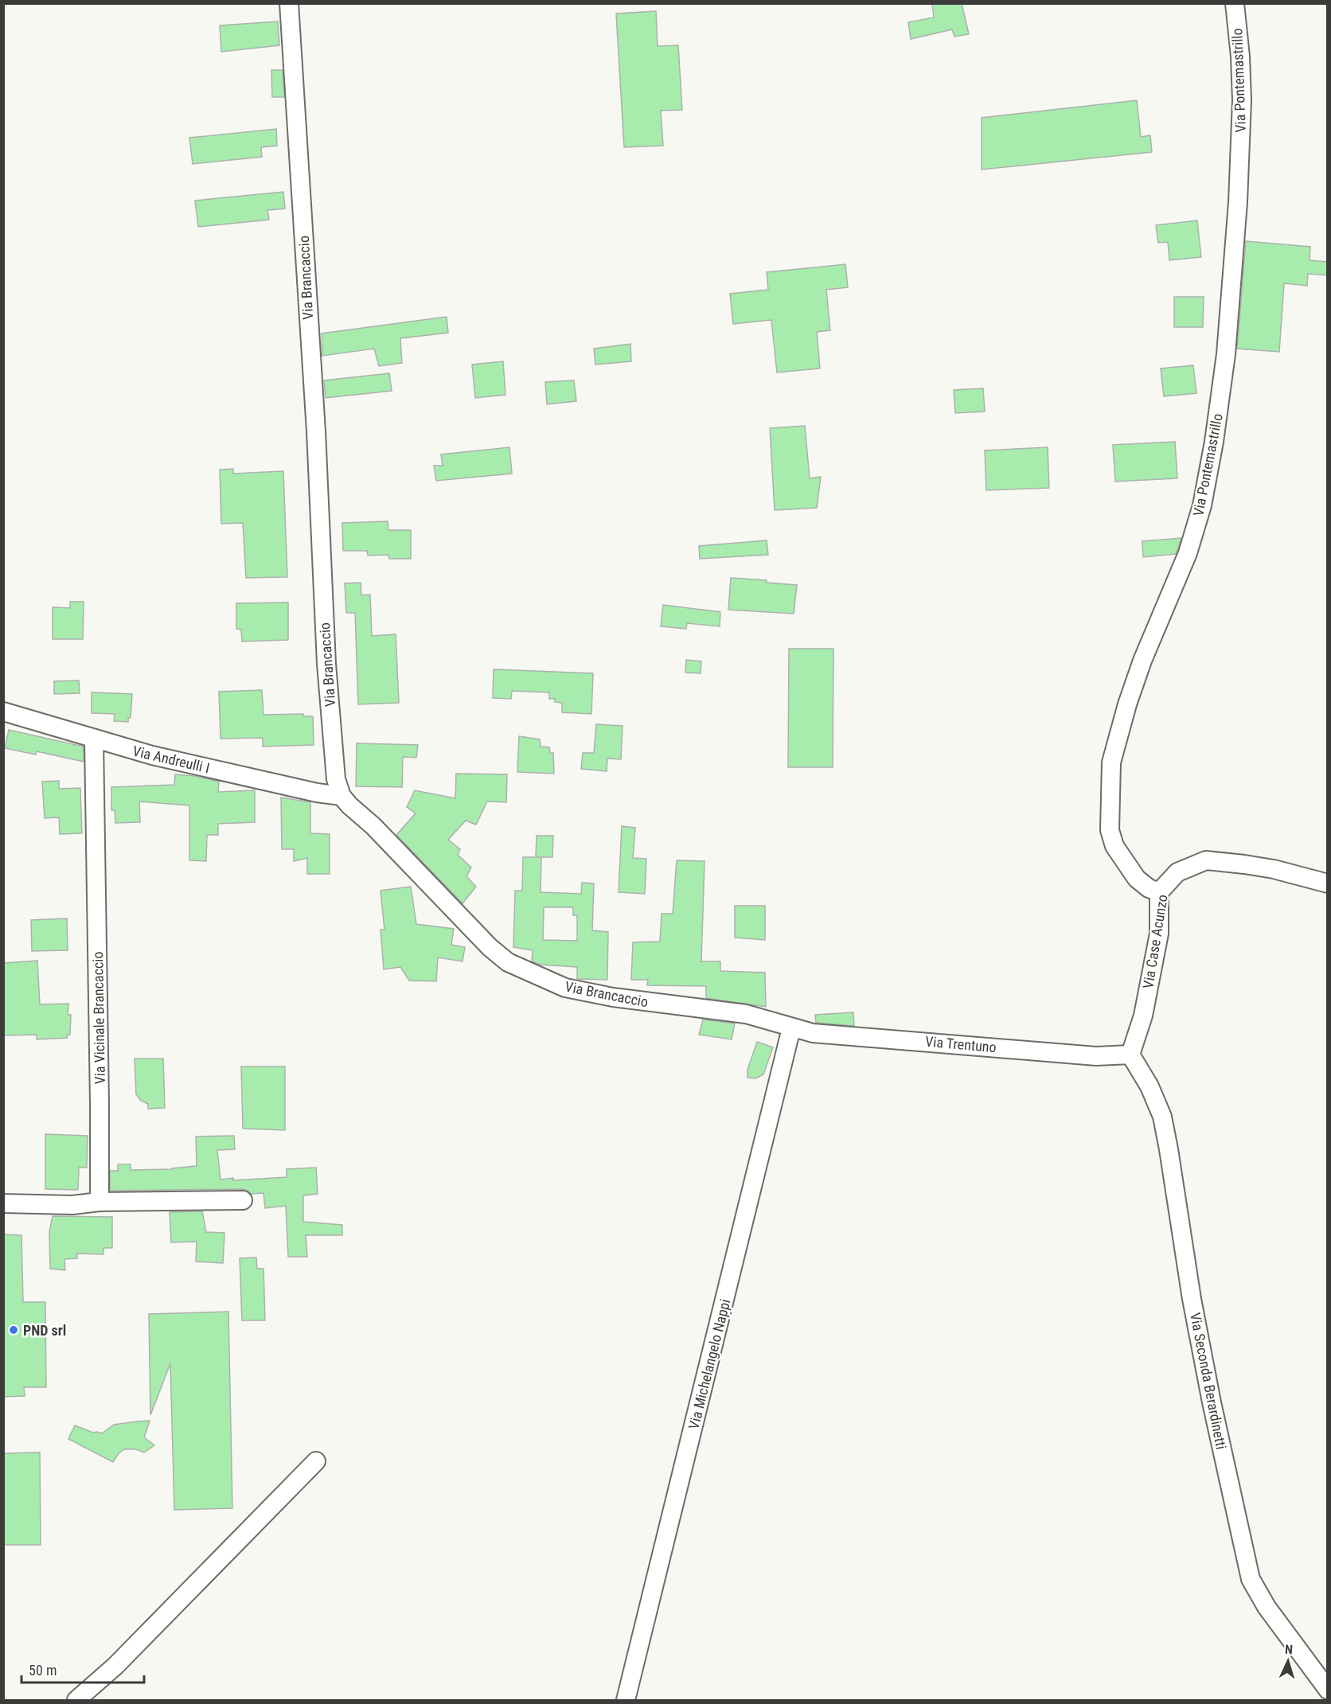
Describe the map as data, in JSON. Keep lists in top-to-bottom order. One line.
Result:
{"streets":{"street":["Via Pontemastrillo","Via Brancaccio","Via Andreulli I","Via Case Acunzo","Via Vicinale Brancaccio","Via Trentuno","Via Michelangelo Nappi","Via Seconda Berardinetti"]},"crossings":[["Via Pontemastrillo","Via Case Acunzo"],["Via Brancaccio","Via Andreulli I"],["Via Brancaccio","Via Trentuno"],["Via Brancaccio","Via Michelangelo Nappi"],["Via Andreulli I","Via Vicinale Brancaccio"],["Via Case Acunzo","Via Trentuno"],["Via Case Acunzo","Via Seconda Berardinetti"],["Via Trentuno","Via Michelangelo Nappi"],["Via Trentuno","Via Seconda Berardinetti"]],"places":["PND srl"],"scale_bar":"50 m","north":"top"}
